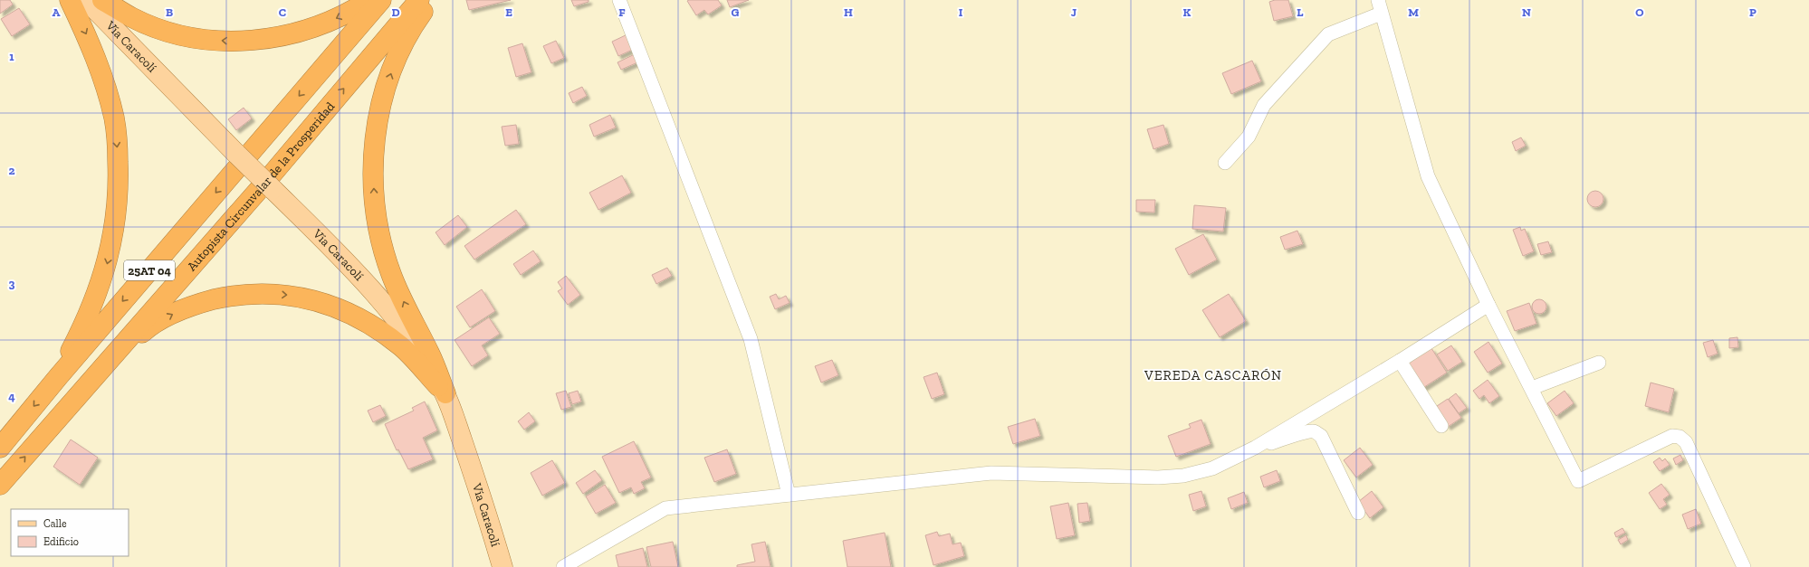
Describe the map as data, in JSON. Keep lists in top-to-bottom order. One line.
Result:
{"streets":{"highway":["Autopista Circunvalar de la Prosperidad","25AT 04"],"main road":["Vía Caracolí"]},"districts":["VEREDA CASCARÓN"],"legend":["Calle","Edificio"],"grid":{"columns":["A","B","C","D","E","F","G","H","I","J","K","L","M","N","O","P"],"rows":["1","2","3","4"]}}
